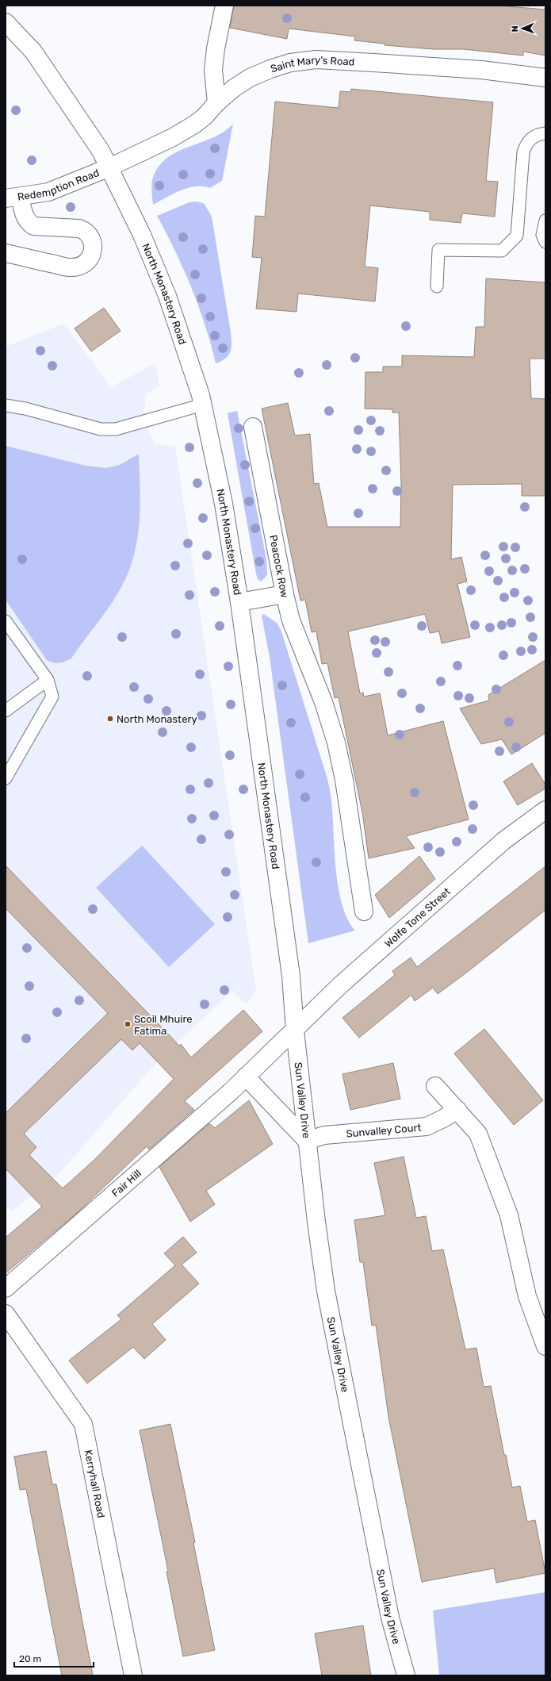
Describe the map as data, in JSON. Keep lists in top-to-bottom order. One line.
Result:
{"streets":{"street":["Saint Mary's Road","Redemption Road","North Monastery Road","Peacock Row","Wolfe Tone Street","Sun Valley Drive","Sunvalley Court","Fair Hill","Kerryhall Road"]},"crossings":[["Saint Mary's Road","Redemption Road"],["Saint Mary's Road","North Monastery Road"],["Redemption Road","North Monastery Road"],["North Monastery Road","Peacock Row"],["North Monastery Road","Wolfe Tone Street"],["North Monastery Road","Sun Valley Drive"],["North Monastery Road","Fair Hill"],["Wolfe Tone Street","Sun Valley Drive"],["Wolfe Tone Street","Fair Hill"],["Sun Valley Drive","Sunvalley Court"],["Sun Valley Drive","Fair Hill"]],"places":["North Monastery","Scoil Mhuire Fatima"],"scale_bar":"20 m","north":"left"}
